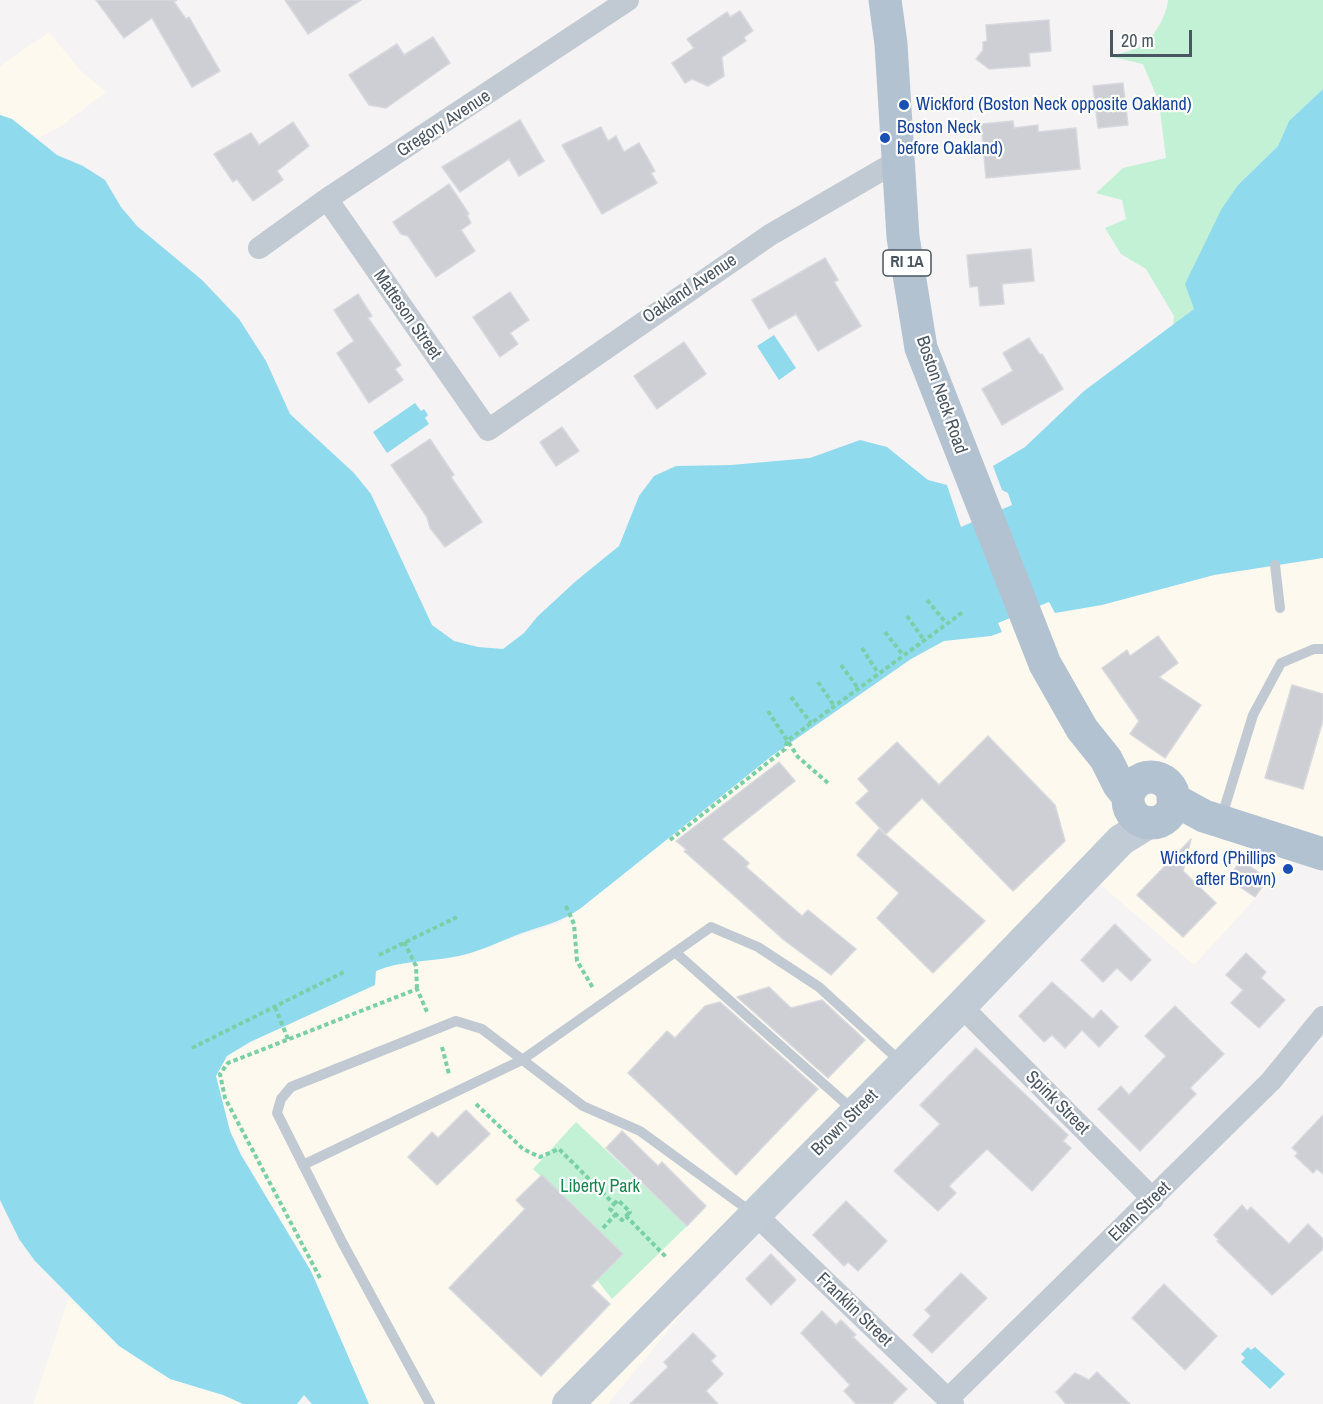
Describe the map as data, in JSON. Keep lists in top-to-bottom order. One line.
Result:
{"streets":{"main road":["RI 1A","Boston Neck Road","Brown Street"],"street":["Gregory Avenue","Oakland Avenue","Matteson Street","Spink Street","Elam Street","Franklin Street"]},"crossings":[["Gregory Avenue","Matteson Street"],["Oakland Avenue","Matteson Street"],["Oakland Avenue","Boston Neck Road"],["Boston Neck Road","Brown Street"],["Spink Street","Brown Street"],["Spink Street","Elam Street"],["Brown Street","Franklin Street"],["Elam Street","Franklin Street"]],"parks":["Liberty Park"],"places":["Wickford (Boston Neck opposite Oakland)","Boston Neck before Oakland)","Wickford (Phillips after Brown)"],"scale_bar":"20 m"}
